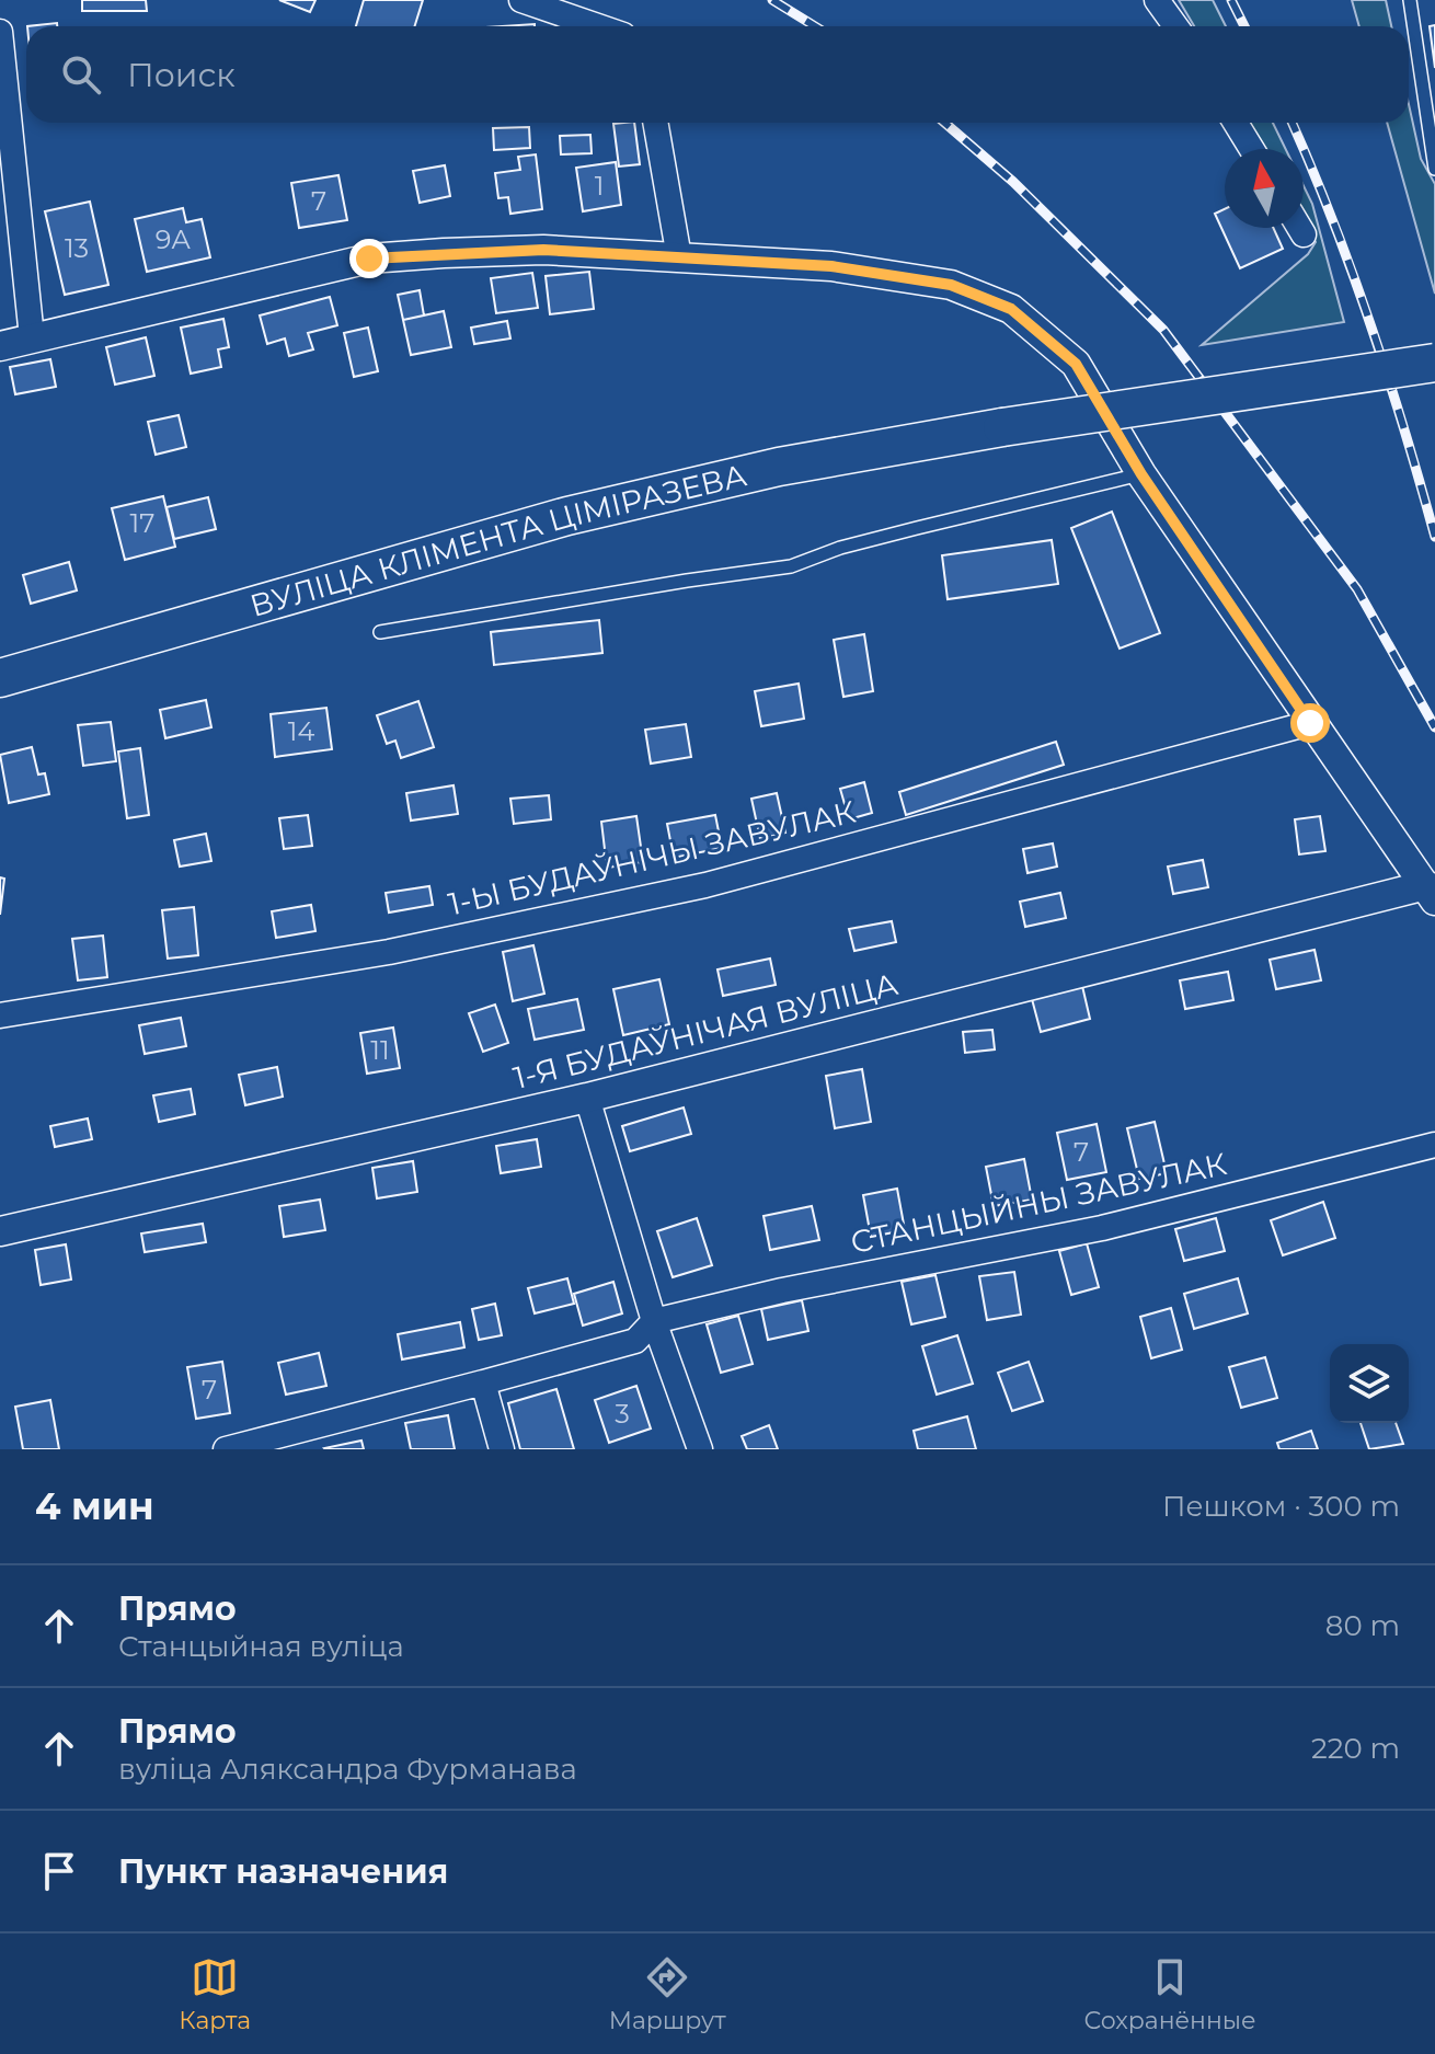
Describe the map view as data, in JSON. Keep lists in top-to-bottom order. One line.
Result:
{"streets":{"main road":["ВУЛІЦА КЛІМЕНТА ЦІМІРАЗЕВА"],"street":["1-Ы БУДАЎНІЧЫ ЗАВУЛАК","1-Я БУДАЎНІЧАЯ ВУЛІЦА","СТАНЦЫЙНЫ ЗАВУЛАК"]},"house_numbers":["1","7","9А","13","17","14","11","7","7","3"],"north":"top","page":{"search":"Поиск","heading":["4 мин","Пешком · 300 m"],"list":[["Прямо","Станцыйная вуліца","80 m"],["Прямо","вуліца Аляксандра Фурманава","220 m"],"Пункт назначения"],"nav":["Карта","Маршрут","Сохранённые"]}}
